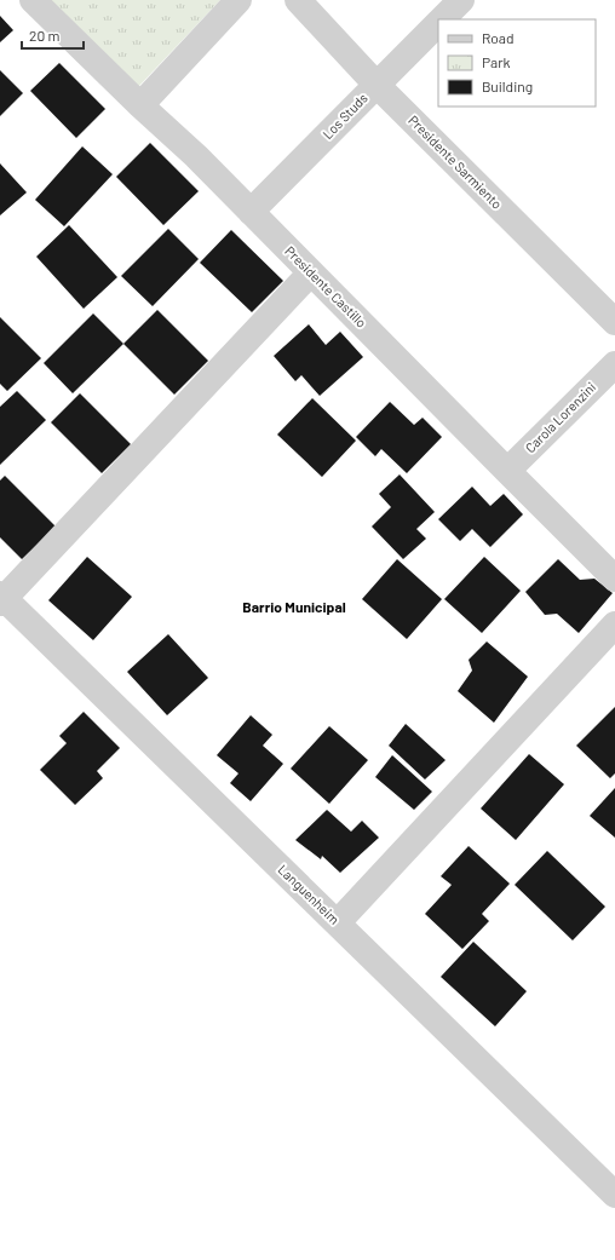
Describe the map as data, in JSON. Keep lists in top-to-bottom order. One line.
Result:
{"streets":{"street":["Los Studs","Presidente Sarmiento","Presidente Castillo","Carola Lorenzini","Languenheim"]},"crossings":[["Los Studs","Presidente Sarmiento"],["Los Studs","Presidente Castillo"],["Presidente Castillo","Carola Lorenzini"]],"districts":["Barrio Municipal"],"legend":["Road","Park","Building"],"scale_bar":"20 m"}
